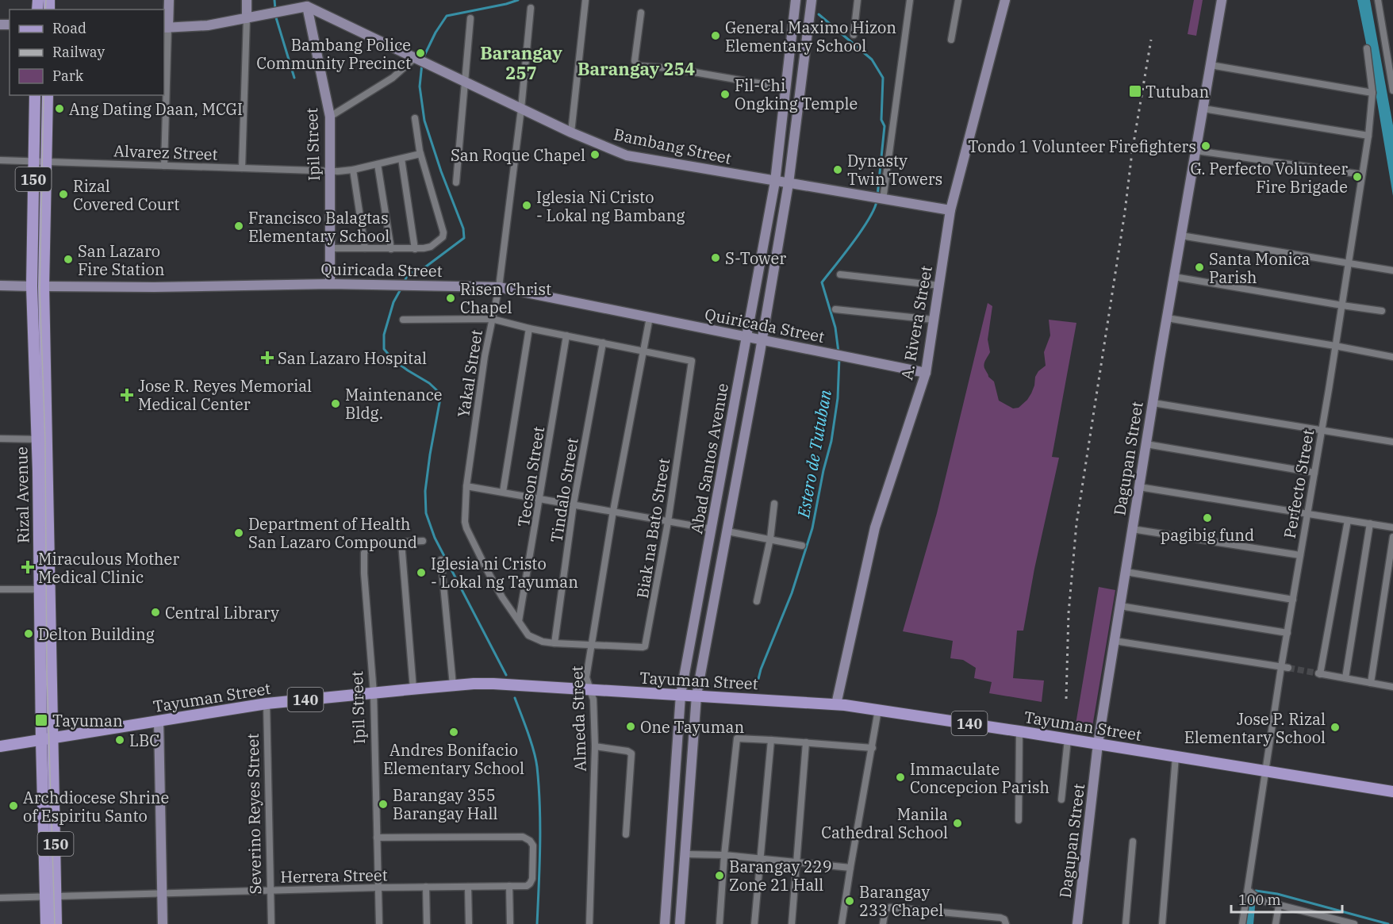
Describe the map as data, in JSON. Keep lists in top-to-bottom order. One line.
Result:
{"streets":{"main road":["150","Rizal Avenue","Tayuman Street","140"],"street":["Ipil Street","Bambang Street","Alvarez Street","Quiricada Street","A. Rivera Street","Yakal Street","Abad Santos Avenue","Dagupan Street","Tecson Street","Perfecto Street","Tindalo Street","Biak na Bato Street","Almeda Street","Severino Reyes Street","Herrera Street"]},"crossings":[["Ipil Street","Bambang Street"],["Ipil Street","Alvarez Street"],["Ipil Street","Quiricada Street"],["Ipil Street","Tayuman Street"],["Ipil Street","Herrera Street"],["Bambang Street","A. Rivera Street"],["Bambang Street","Yakal Street"],["Bambang Street","Abad Santos Avenue"],["Alvarez Street","Rizal Avenue"],["Quiricada Street","A. Rivera Street"],["Quiricada Street","Yakal Street"],["Quiricada Street","Abad Santos Avenue"],["Quiricada Street","Rizal Avenue"],["Quiricada Street","Almeda Street"],["A. Rivera Street","Tayuman Street"],["Yakal Street","Tecson Street"],["Yakal Street","Tindalo Street"],["Yakal Street","Biak na Bato Street"],["Yakal Street","Almeda Street"],["Abad Santos Avenue","Tayuman Street"],["Dagupan Street","Tayuman Street"],["Perfecto Street","Tayuman Street"],["Rizal Avenue","Tayuman Street"],["Rizal Avenue","Herrera Street"],["Biak na Bato Street","Almeda Street"],["Tayuman Street","Almeda Street"],["Tayuman Street","Severino Reyes Street"],["Severino Reyes Street","Herrera Street"]],"districts":["Barangay 257","Barangay 254"],"water":["Estero de Tutuban"],"places":{"other":["General Maximo Hizon Elementary School","Bambang Police Community Precinct","Fil-Chi Ongking Temple","Ang Dating Daan, MCGI","Tondo 1 Volunteer Firefighters","San Roque Chapel","Dynasty Twin Towers","G. Perfecto Volunteer Fire Brigade","Rizal Covered Court","Iglesia Ni Cristo - Lokal ng Bambang","Francisco Balagtas Elementary School","S-Tower","San Lazaro Fire Station","Santa Monica Parish","Risen Christ Chapel","Maintenance Bldg.","pagibig fund","Department of Health San Lazaro Compound","Iglesia ni Cristo - Lokal ng Tayuman","Central Library","Delton Building","One Tayuman","Jose P. Rizal Elementary School","Andres Bonifacio Elementary School","LBC","Immaculate Concepcion Parish","Barangay 355 Barangay Hall","Archdiocese Shrine of Espiritu Santo","Manila Cathedral School","Barangay 229 Zone 21 Hall","Barangay 233 Chapel"],"transit":["Tutuban","Tayuman"],"health":["San Lazaro Hospital","Jose R. Reyes Memorial Medical Center","Miraculous Mother Medical Clinic"]},"legend":["Road","Railway","Park"],"scale_bar":"100 m"}
